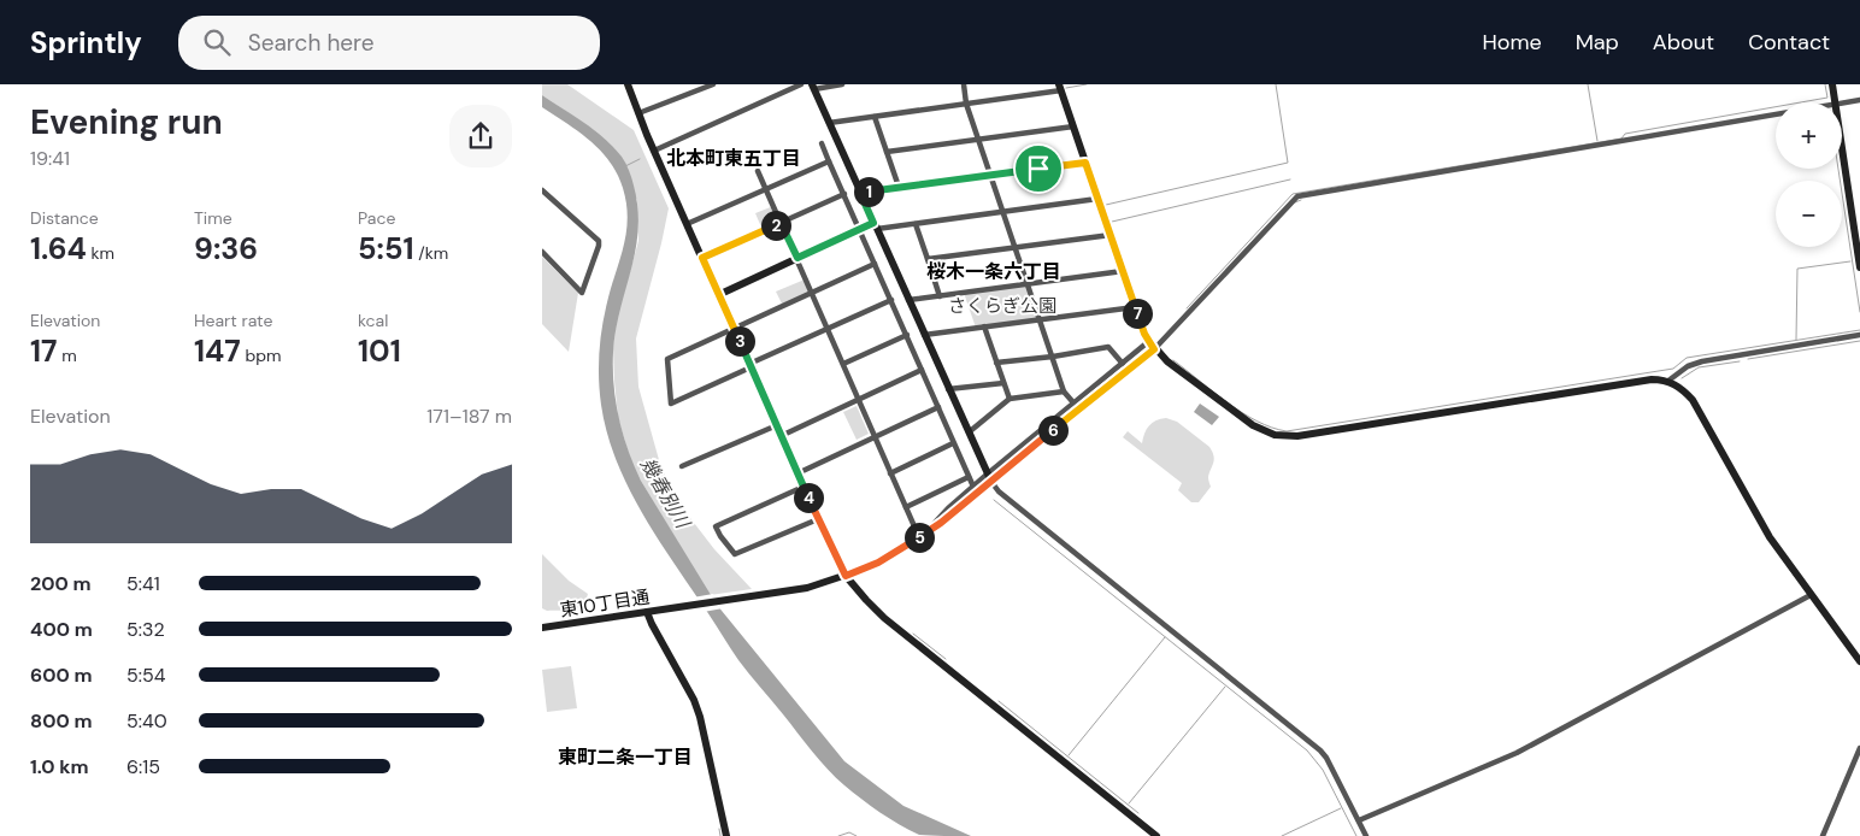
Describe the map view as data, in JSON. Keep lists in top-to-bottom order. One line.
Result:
{"streets":{"street":["東10丁目通"]},"districts":["北本町東五丁目","桜木一条六丁目","東町二条一丁目"],"water":["幾春別川"],"parks":["さくらぎ公園"],"page":{"header":"Sprintly","search":"Search here","nav":["Home","Map","About","Contact"],"heading":["Evening run","19:41"],"map_buttons":["+","−"],"pins":["1","2","7","3","6","4","5"],"stats":[["Distance","1.64 km"],["Time","9:36"],["Pace","5:51 /km"],["Elevation","17 m"],["Heart rate","147 bpm"],["kcal","101"]],"chart":["Elevation","171–187 m"],"list":[{"name":"200 m","note":"5:41"},{"name":"400 m","note":"5:32"},{"name":"600 m","note":"5:54"},{"name":"800 m","note":"5:40"},{"name":"1.0 km","note":"6:15"}]}}
